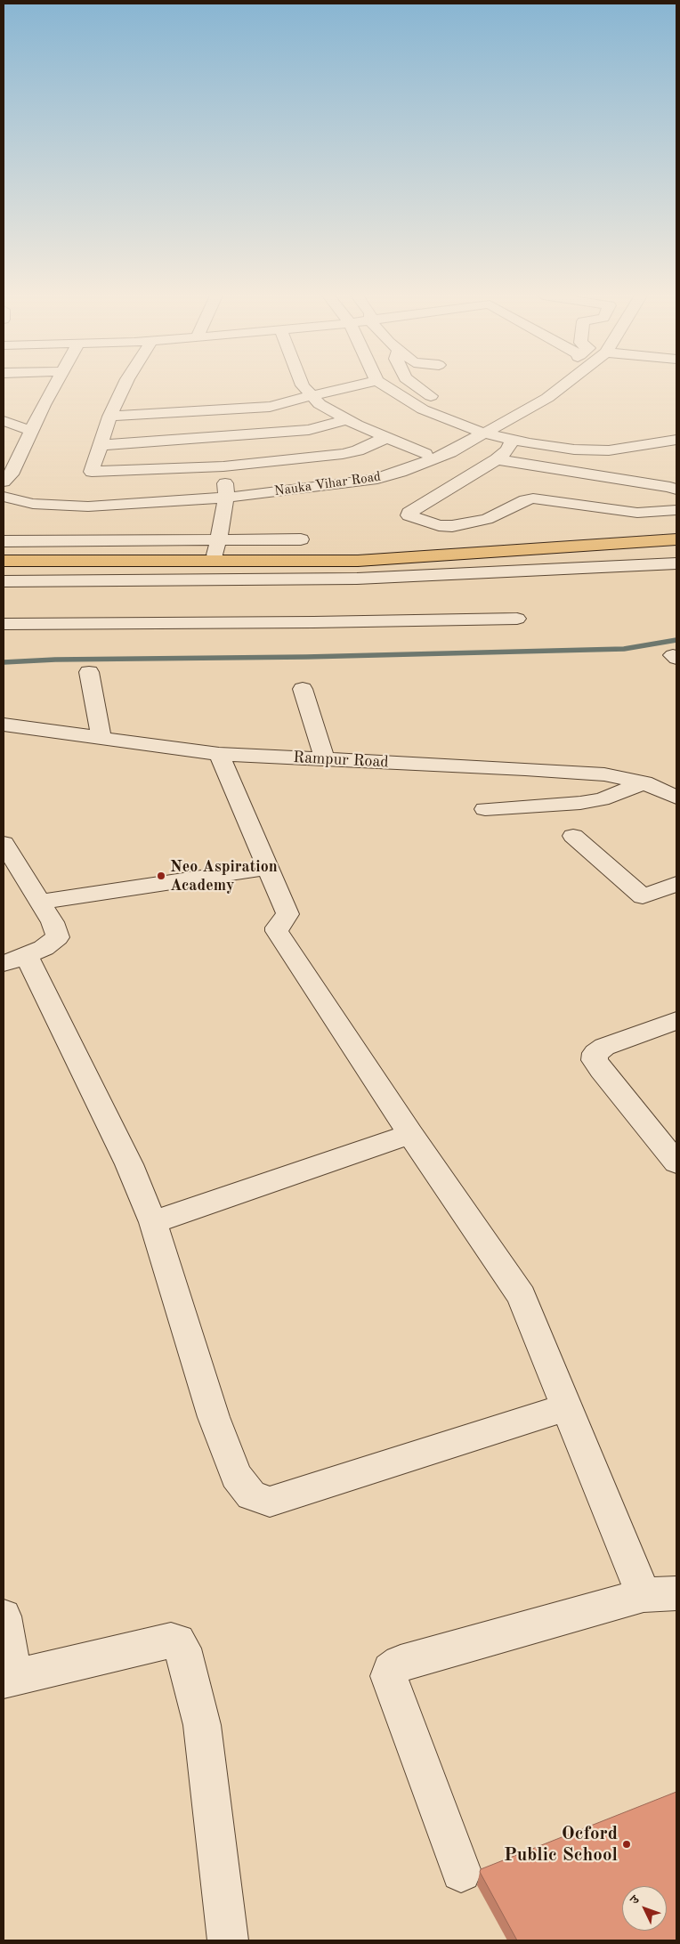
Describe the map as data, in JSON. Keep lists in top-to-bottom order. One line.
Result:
{"streets":{"street":["Nauka Vihar Road","Rampur Road"]},"places":["Neo Aspiration Academy","Ocford Public School"],"north":"top left"}
